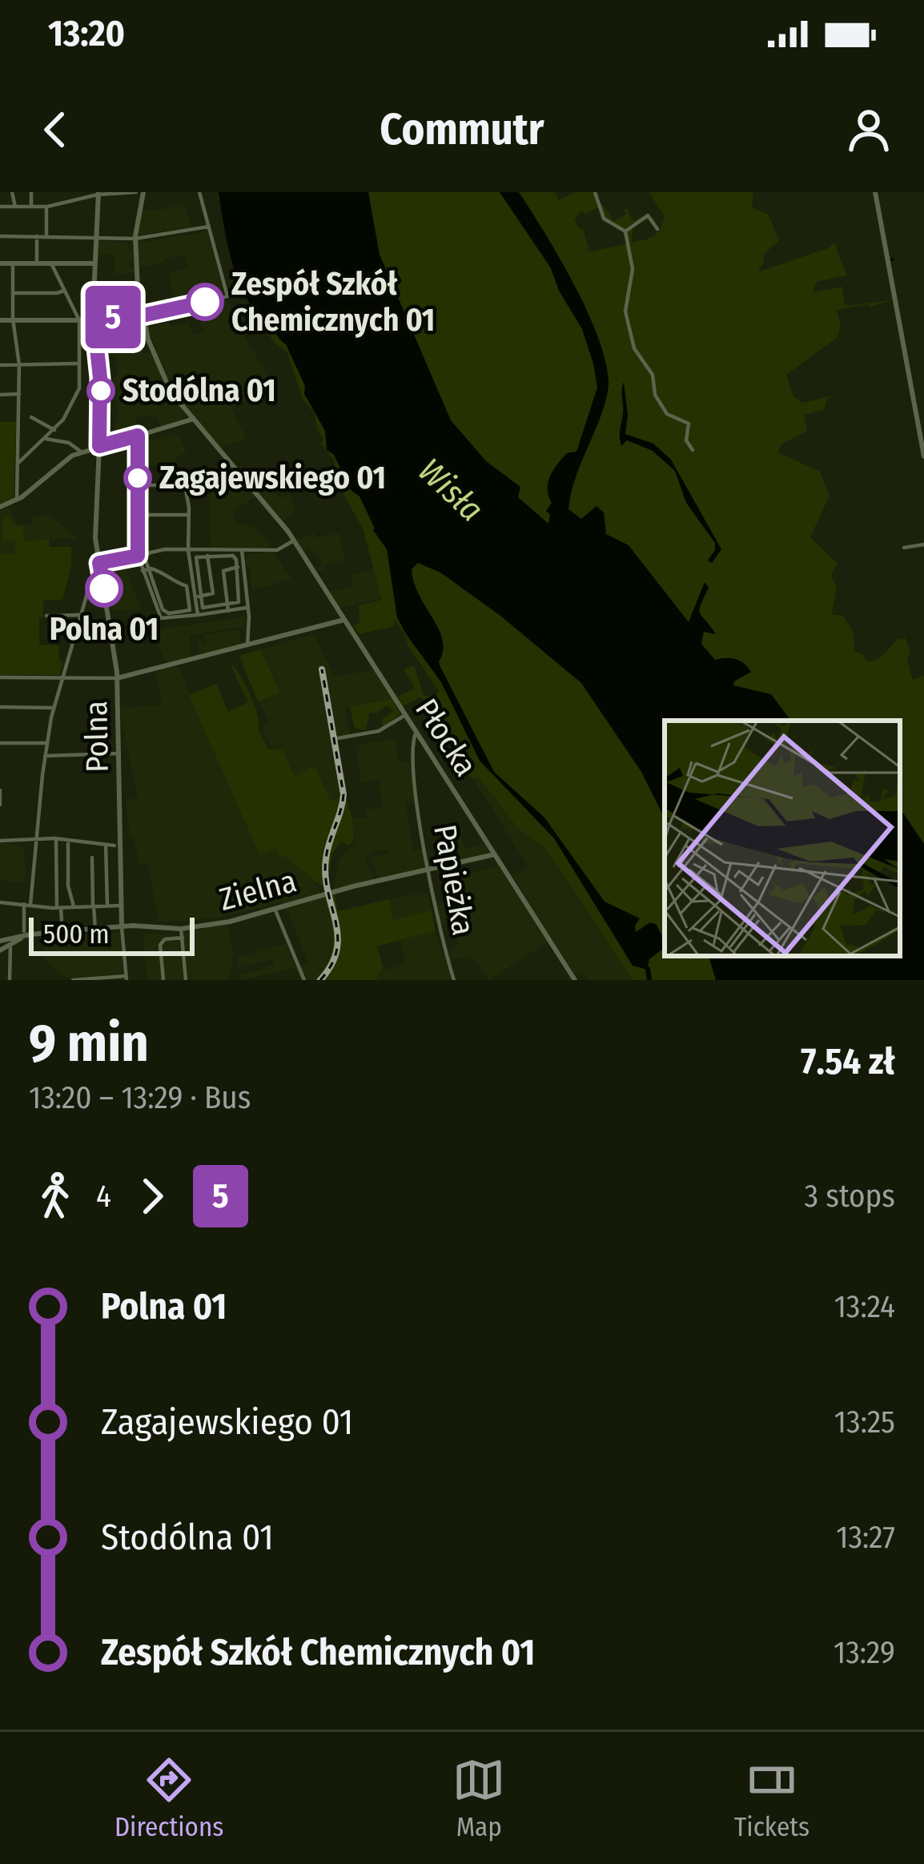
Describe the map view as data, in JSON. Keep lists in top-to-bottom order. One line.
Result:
{"streets":{"street":["Polna","Płocka","Papieżka","Zielna"]},"crossings":[["Polna","Zielna"],["Płocka","Papieżka"],["Płocka","Zielna"],["Papieżka","Zielna"]],"water":["Wisła"],"places":["Zespół Szkół Chemicznych 01","Stodólna 01","Zagajewskiego 01","Polna 01"],"lines":["bus line 5"],"scale_bar":"500 m","page":{"status":"13:20","header":"Commutr","on_map":"5","scale":"500 m","heading":["9 min","13:20 – 13:29 · Bus","7.54 zł"],"legs":["4","5","3 stops"],"list":[{"name":"Polna 01","value":"13:24"},{"name":"Zagajewskiego 01","value":"13:25"},{"name":"Stodólna 01","value":"13:27"},{"name":"Zespół Szkół Chemicznych 01","value":"13:29"}],"tabs":["Directions","Map","Tickets"]}}
